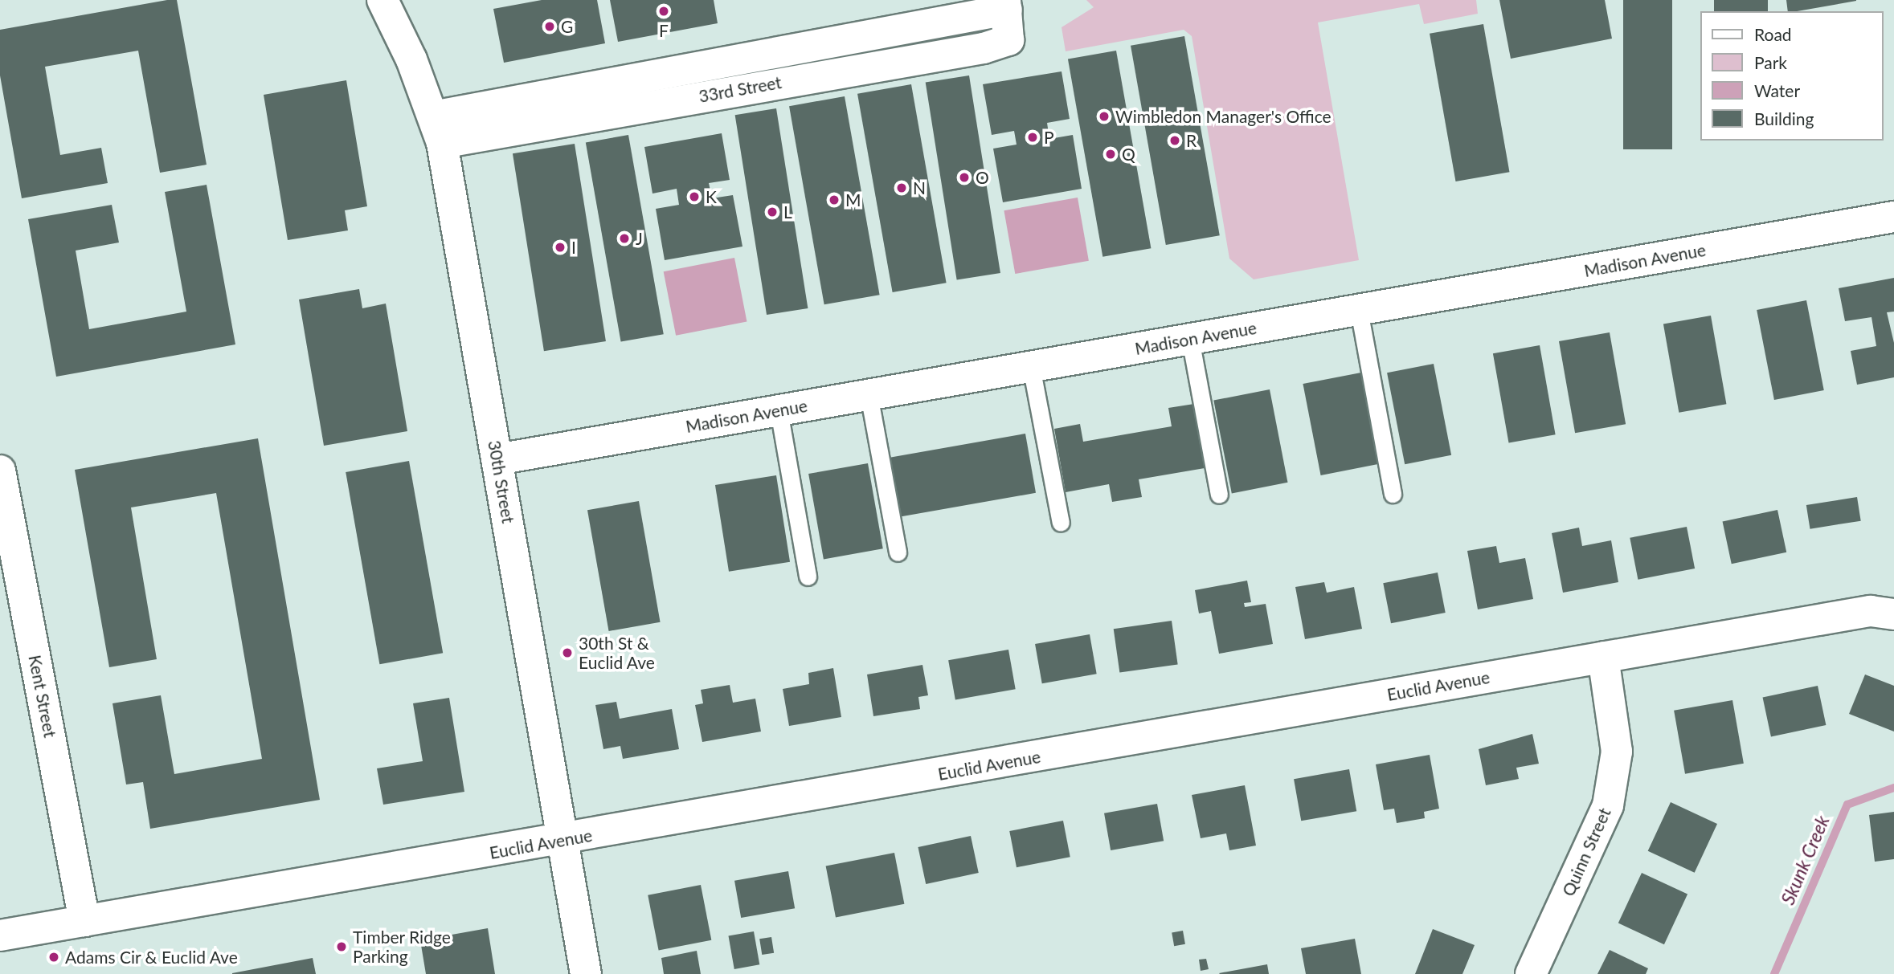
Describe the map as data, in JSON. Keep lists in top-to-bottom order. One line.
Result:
{"streets":{"street":["33rd Street","Madison Avenue","30th Street","Euclid Avenue","Kent Street","Quinn Street"]},"crossings":[["33rd Street","30th Street"],["Madison Avenue","30th Street"],["30th Street","Euclid Avenue"],["Euclid Avenue","Kent Street"],["Euclid Avenue","Quinn Street"]],"water":["Skunk Creek"],"places":["F","G","Wimbledon Manager's Office","P","R","Q","O","N","K","M","L","J","I","30th St & Euclid Ave","Timber Ridge Parking","Adams Cir & Euclid Ave"],"legend":["Road","Park","Water","Building"]}
